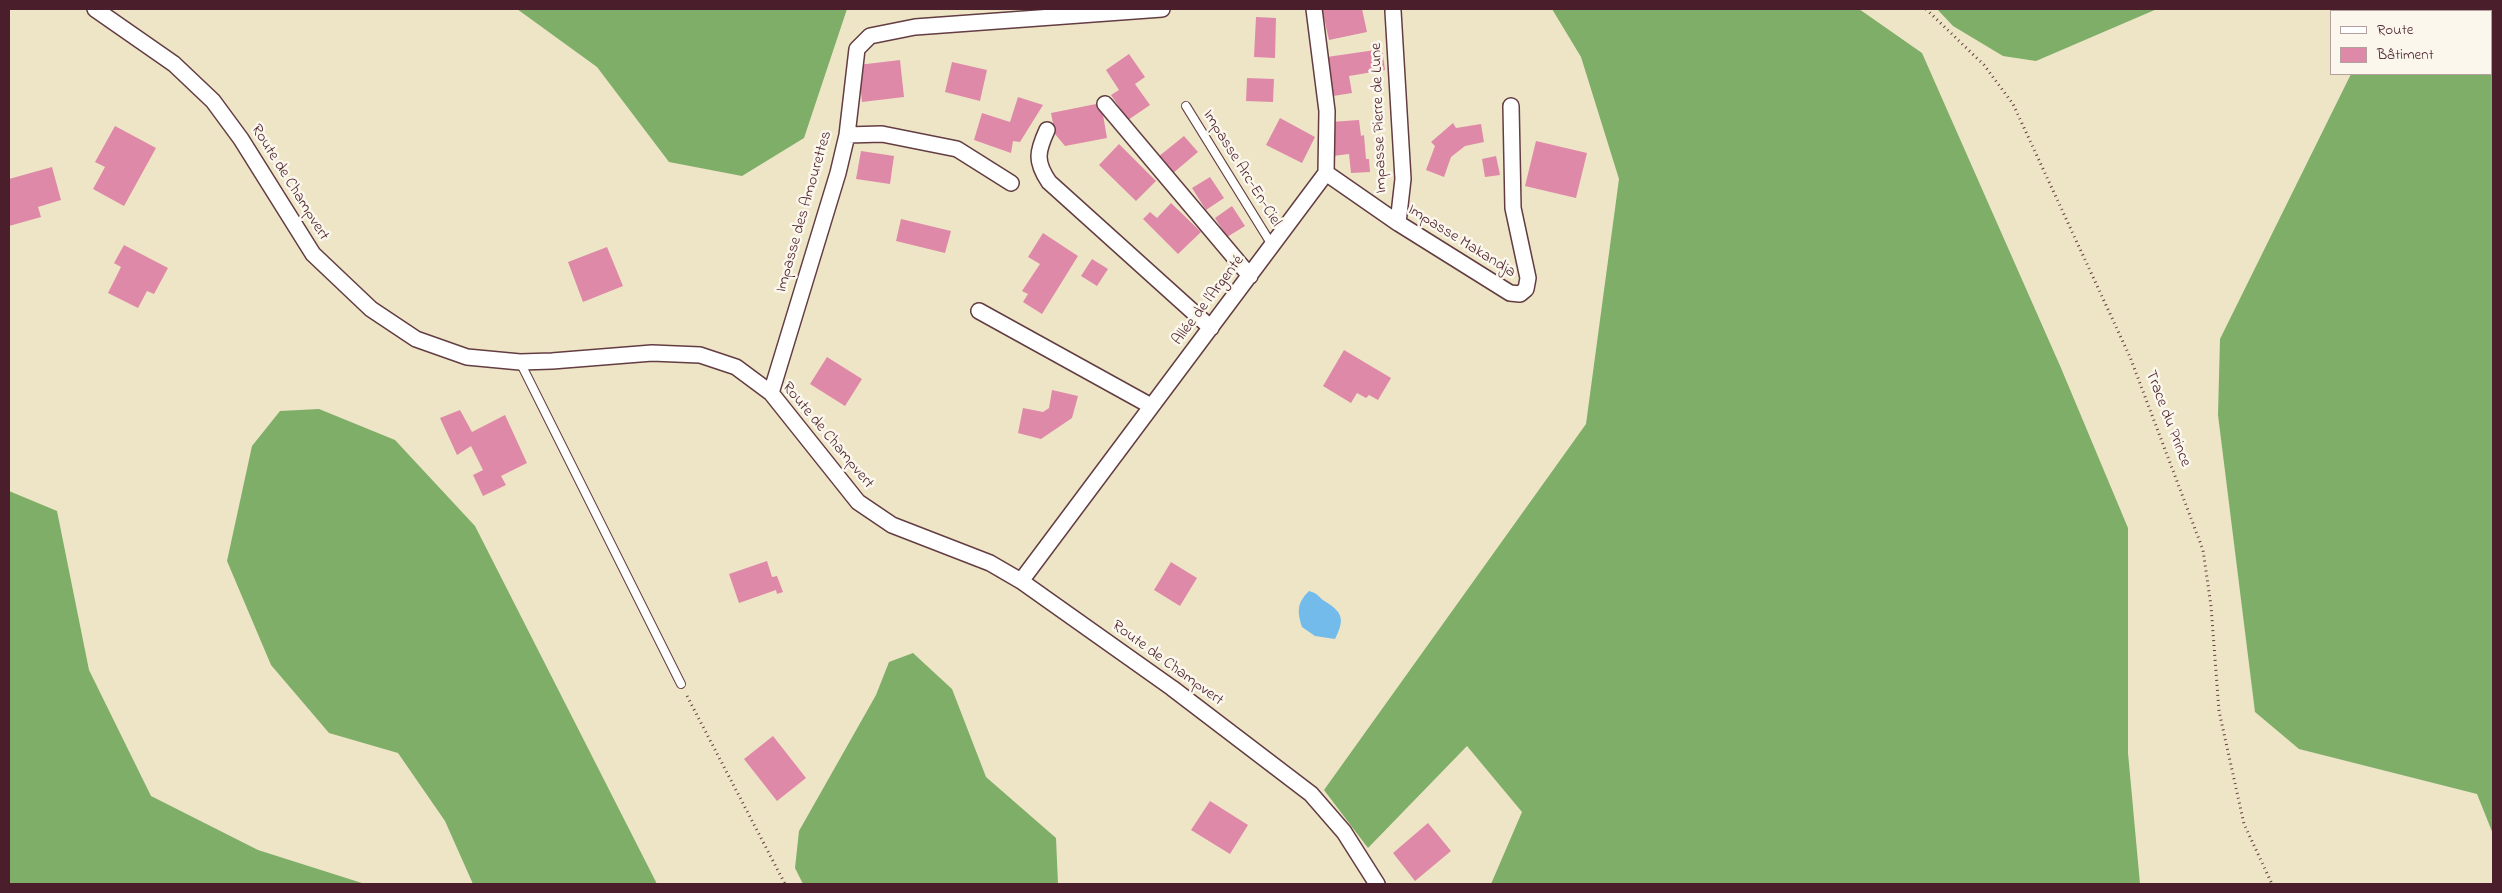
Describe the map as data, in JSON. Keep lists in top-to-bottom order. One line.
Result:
{"streets":{"street":["Impasse Pierre de Lune","Route de Champvert","Impasse des Amourettes","Impasse Makandja","Allée de l'Argenté"],"lane":["Impasse Arc-En-Ciel"],"path":["Trace du Prince"]},"crossings":[["Impasse Pierre de Lune","Impasse Makandja"],["Impasse Arc-En-Ciel","Allée de l'Argenté"],["Route de Champvert","Impasse des Amourettes"],["Route de Champvert","Allée de l'Argenté"],["Impasse Makandja","Allée de l'Argenté"]],"legend":["Route","Bâtiment"]}
